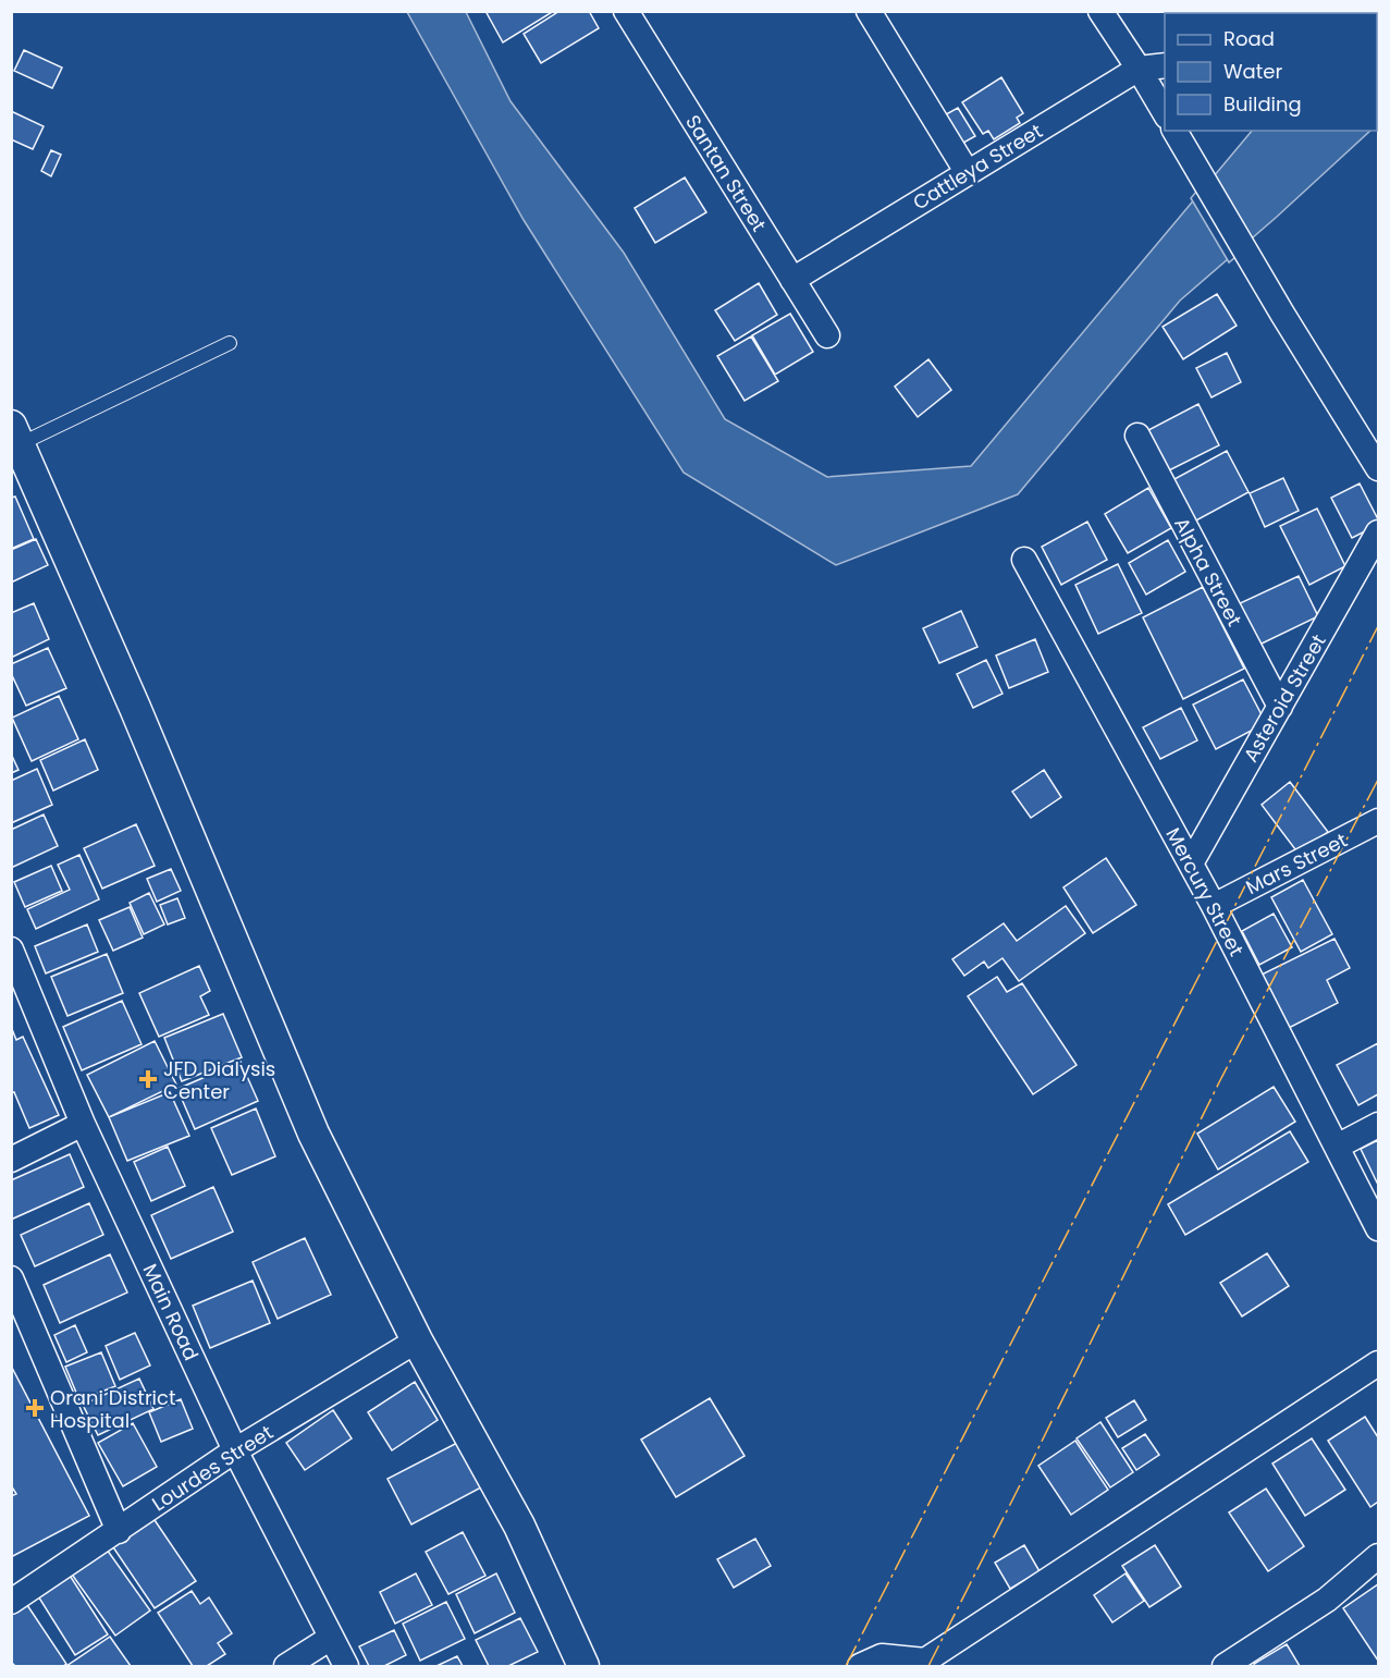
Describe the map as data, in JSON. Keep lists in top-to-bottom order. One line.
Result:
{"streets":{"street":["Cattleya Street","Santan Street","Alpha Street","Asteroid Street","Mars Street","Mercury Street","Main Road","Lourdes Street"]},"crossings":[["Cattleya Street","Santan Street"],["Alpha Street","Asteroid Street"],["Asteroid Street","Mercury Street"],["Mars Street","Mercury Street"],["Main Road","Lourdes Street"]],"places":{"health":["JFD Dialysis Center","Orani District Hospital"]},"legend":["Road","Water","Building"]}
